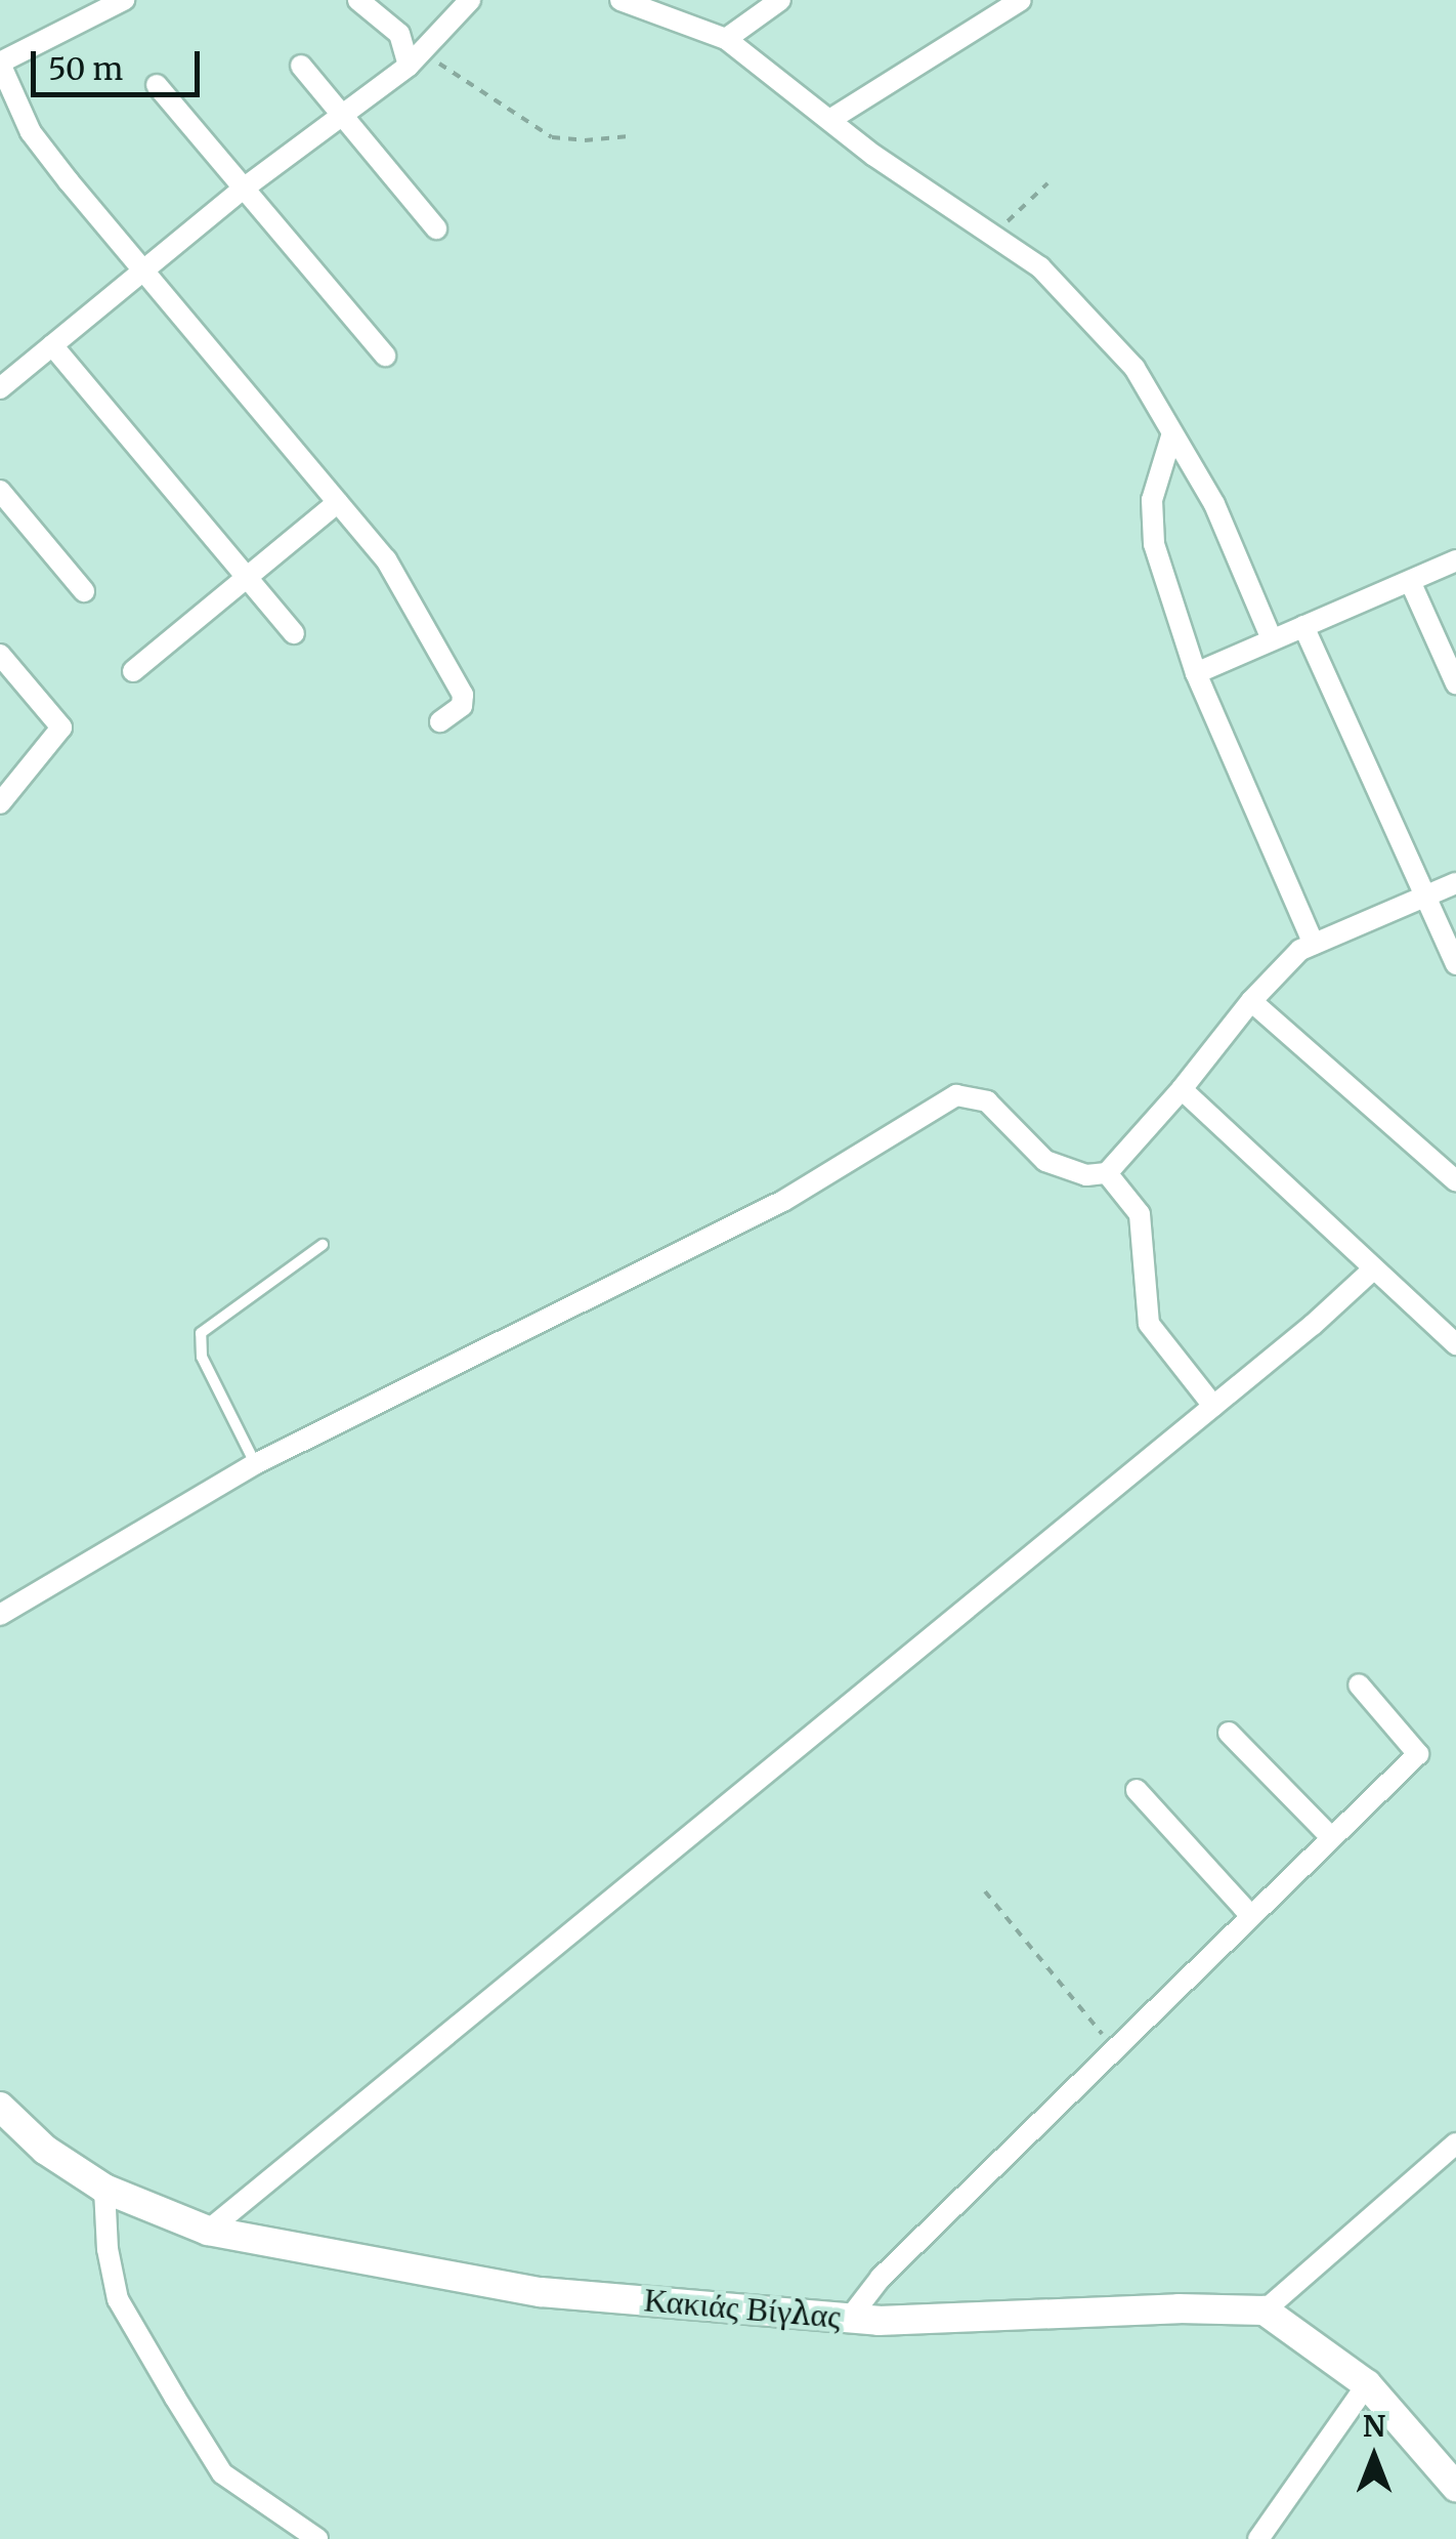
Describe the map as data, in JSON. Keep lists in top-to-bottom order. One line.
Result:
{"streets":{"street":["Κακιάς Βίγλας"]},"scale_bar":"50 m","north":"top"}
